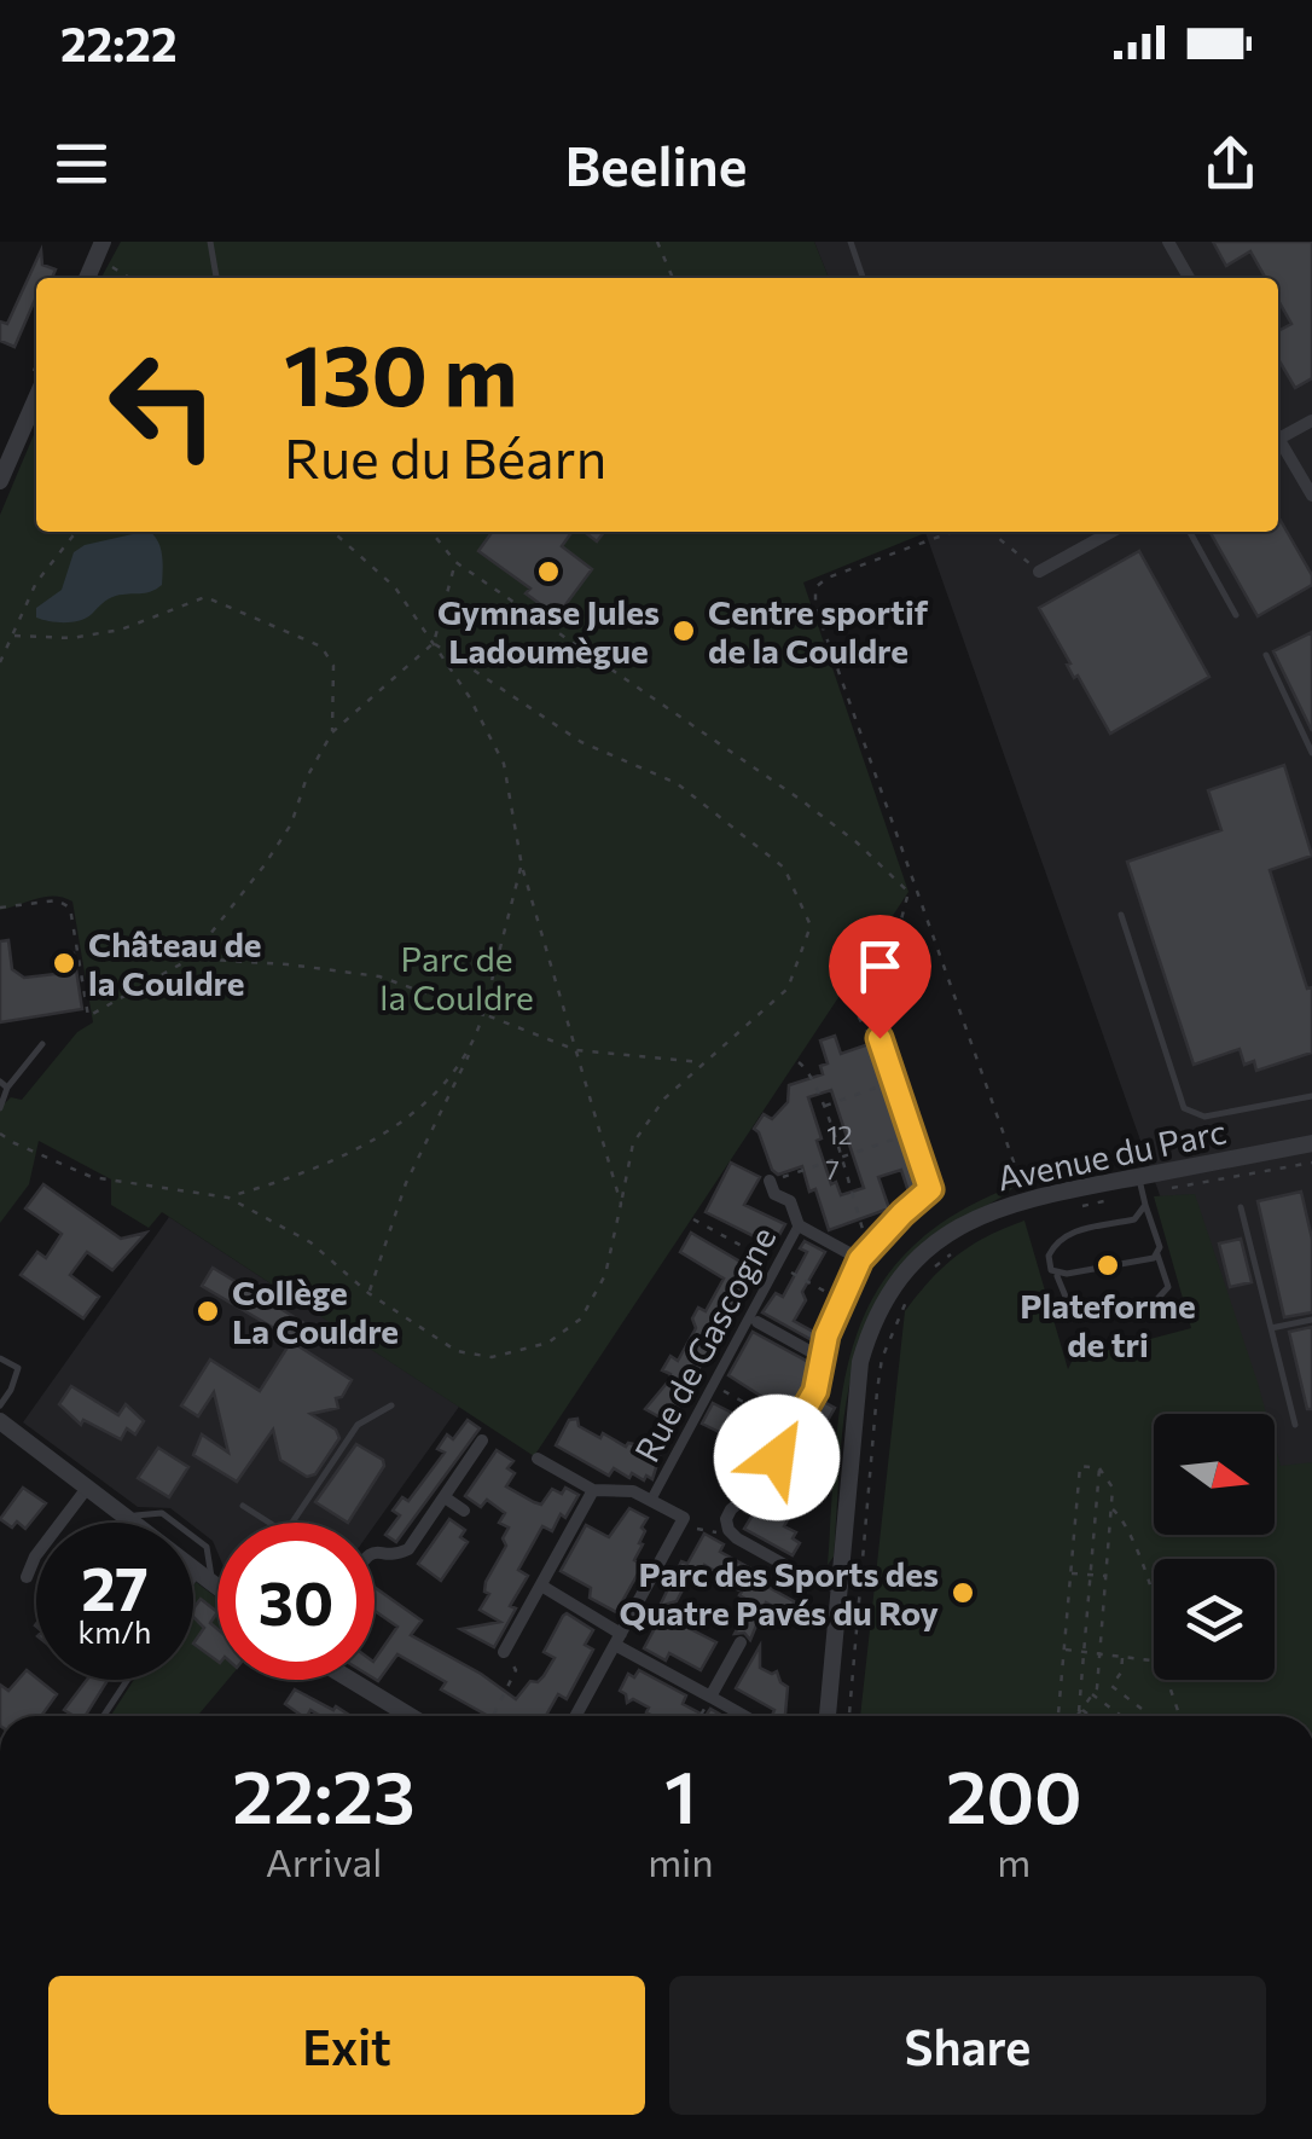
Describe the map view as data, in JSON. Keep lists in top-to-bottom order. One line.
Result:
{"streets":{"street":["Avenue du Parc","Rue de Gascogne"]},"parks":["Parc de la Couldre"],"places":["Gymnase Jules Ladoumègue","Centre sportif de la Couldre","Château de la Couldre","Plateforme de tri","Collège La Couldre","Parc des Sports des Quatre Pavés du Roy"],"house_numbers":["12","7"],"north":"right","page":{"status":"22:22","header":"Beeline","turn":["130 m","Rue du Béarn"],"speed":"27 km/h","limit":"30","eta":["22:23","Arrival","1","min","200","m"],"buttons":["Exit","Share"]}}
